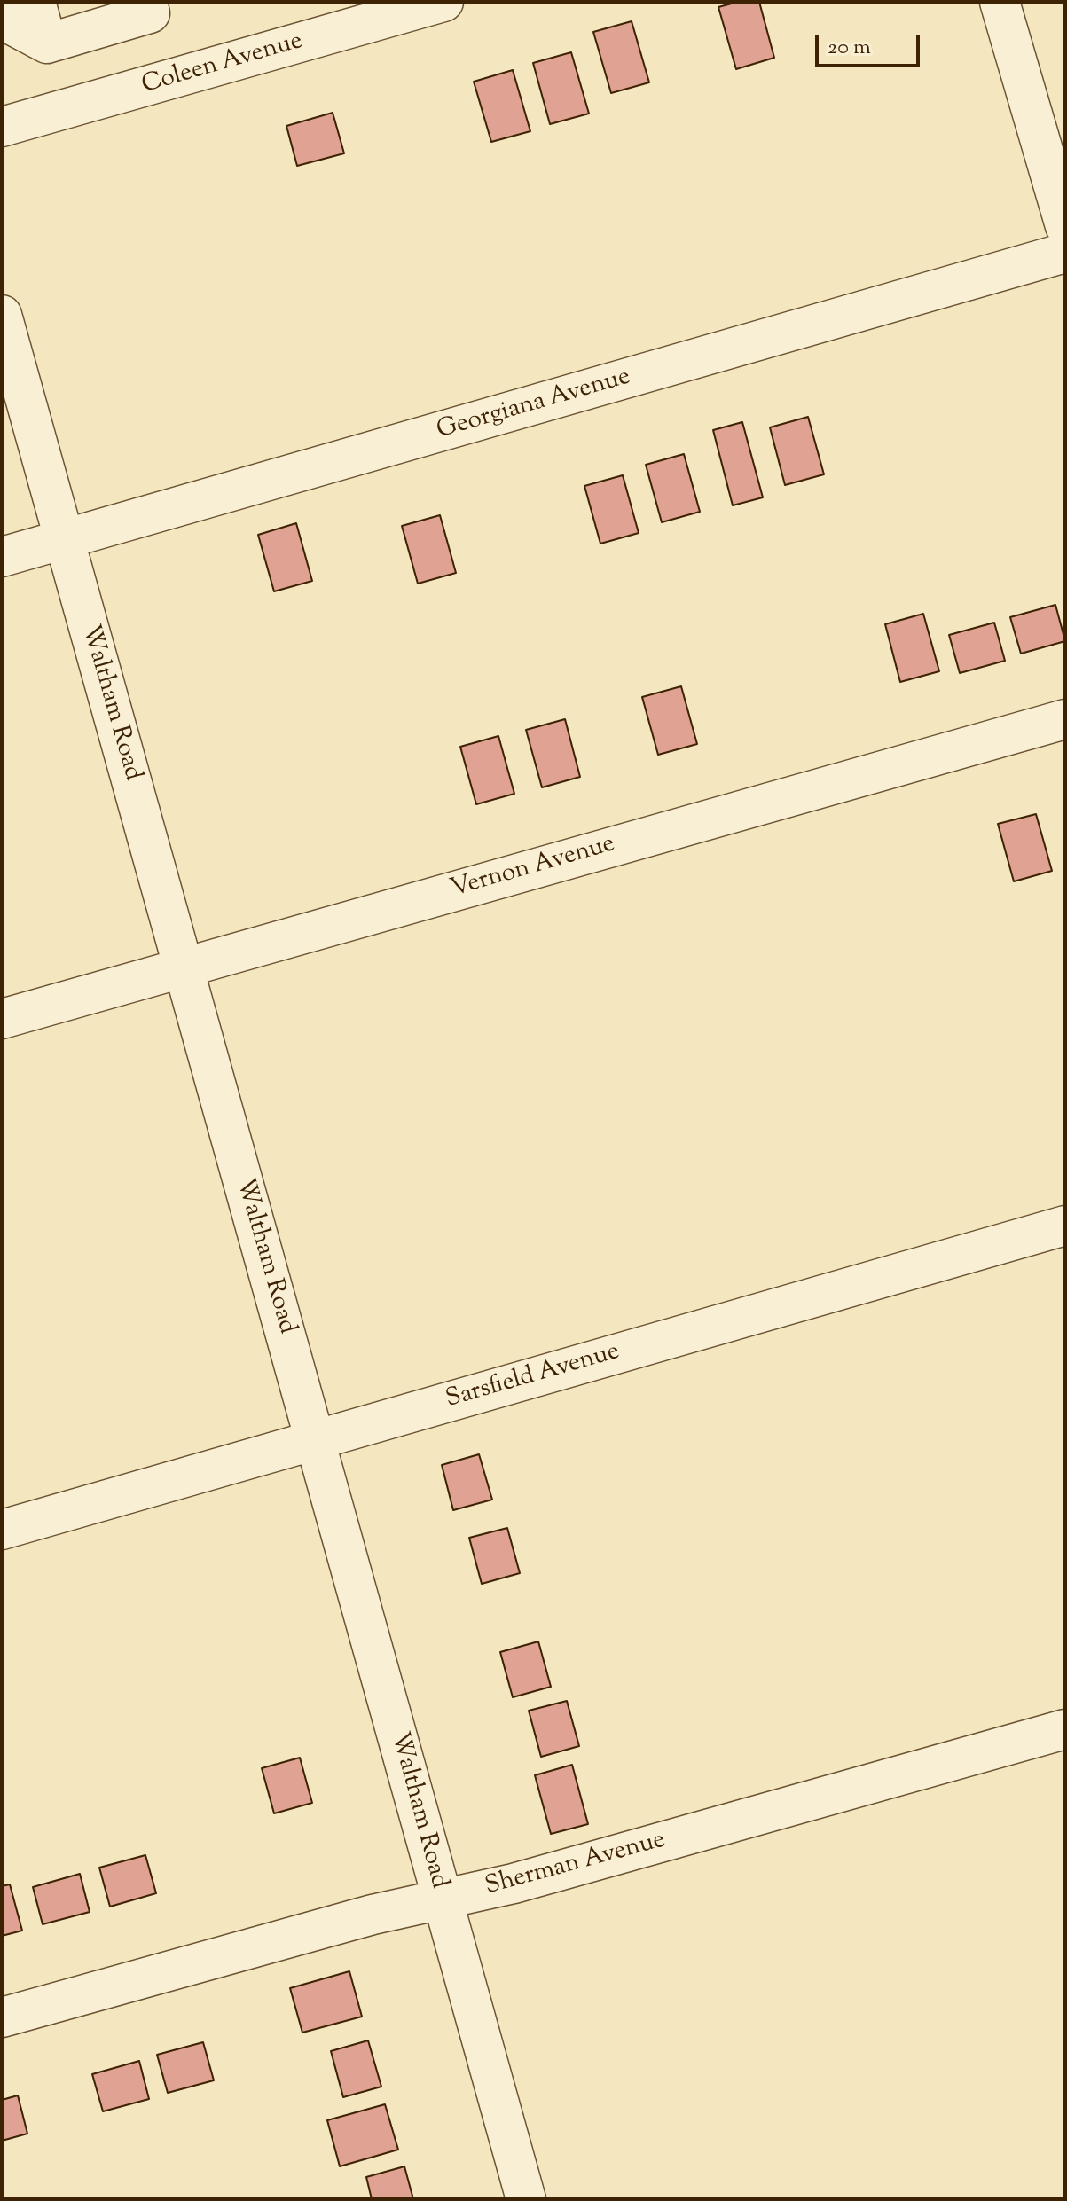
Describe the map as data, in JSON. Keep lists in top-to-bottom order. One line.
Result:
{"streets":{"street":["Coleen Avenue","Georgiana Avenue","Waltham Road","Vernon Avenue","Sarsfield Avenue","Sherman Avenue"]},"crossings":[["Georgiana Avenue","Waltham Road"],["Waltham Road","Vernon Avenue"],["Waltham Road","Sarsfield Avenue"],["Waltham Road","Sherman Avenue"]],"scale_bar":"20 m"}
